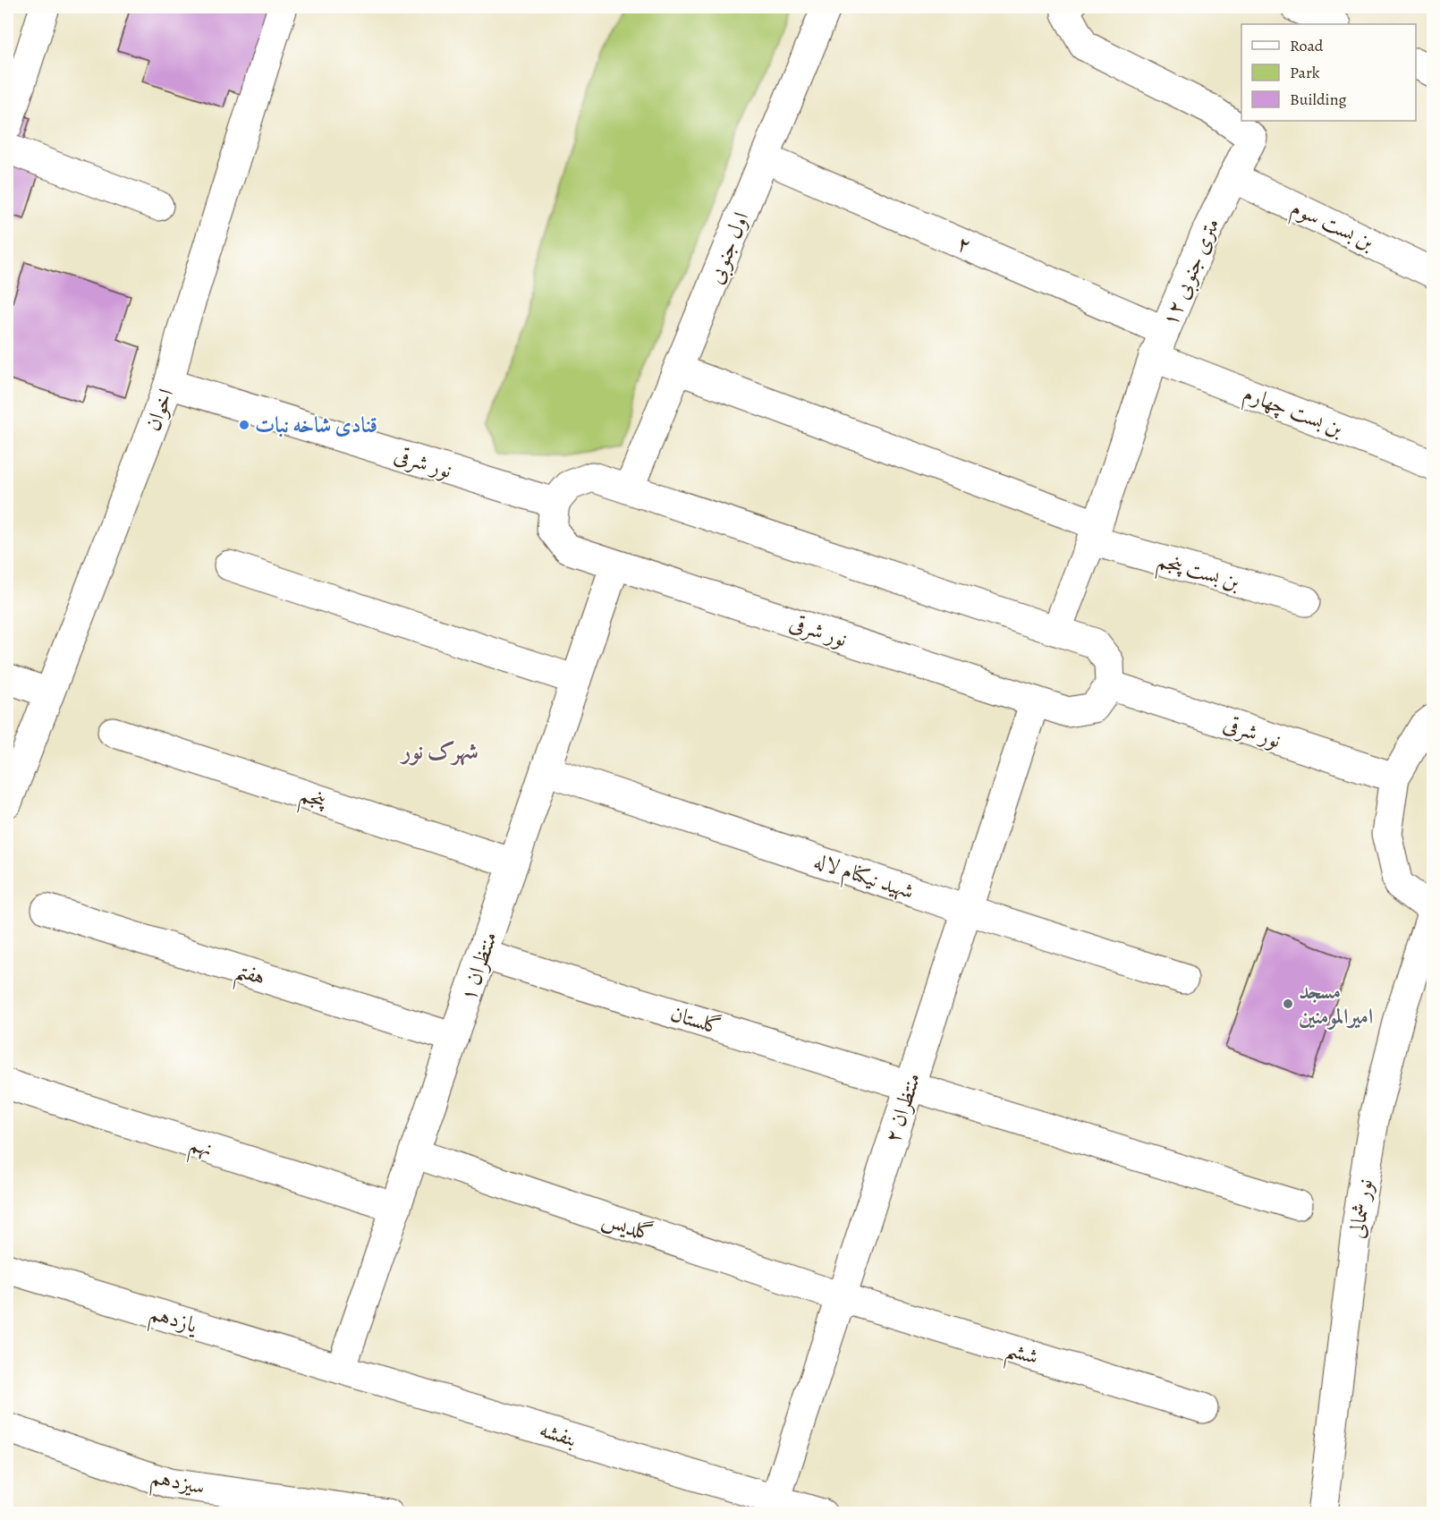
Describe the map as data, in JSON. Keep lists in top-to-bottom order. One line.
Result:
{"streets":{"street":["بن بست سوم","۲","اول جنوبی","۱۲ متری جنوبی","اخوان","بن بست چهارم","نور شرقی","بن بست پنجم","پنجم","شهید نیکنام لاله","منتظران ۱","هفتم","گلستان","منتظران ۲","نهم","نور شمالی","گلدیس","یازدهم","ششم","بنفشه","سیزدهم"]},"crossings":[["بن بست سوم","۱۲ متری جنوبی"],["۲","اول جنوبی"],["۲","۱۲ متری جنوبی"],["۲","بن بست چهارم"],["اول جنوبی","بن بست پنجم"],["۱۲ متری جنوبی","بن بست چهارم"],["۱۲ متری جنوبی","بن بست پنجم"],["اخوان","نور شرقی"],["نور شرقی","منتظران ۱"],["نور شرقی","منتظران ۲"],["پنجم","منتظران ۱"],["شهید نیکنام لاله","منتظران ۱"],["شهید نیکنام لاله","منتظران ۲"],["منتظران ۱","هفتم"],["منتظران ۱","گلستان"],["منتظران ۱","نهم"],["منتظران ۱","گلدیس"],["منتظران ۱","یازدهم"],["منتظران ۱","بنفشه"],["گلستان","منتظران ۲"],["منتظران ۲","گلدیس"],["منتظران ۲","ششم"],["منتظران ۲","بنفشه"],["گلدیس","ششم"],["یازدهم","بنفشه"]],"districts":["شهرک نور"],"places":["قنادی شاخه نبات","مسجد امیرالمومنین"],"legend":["Road","Park","Building"]}
